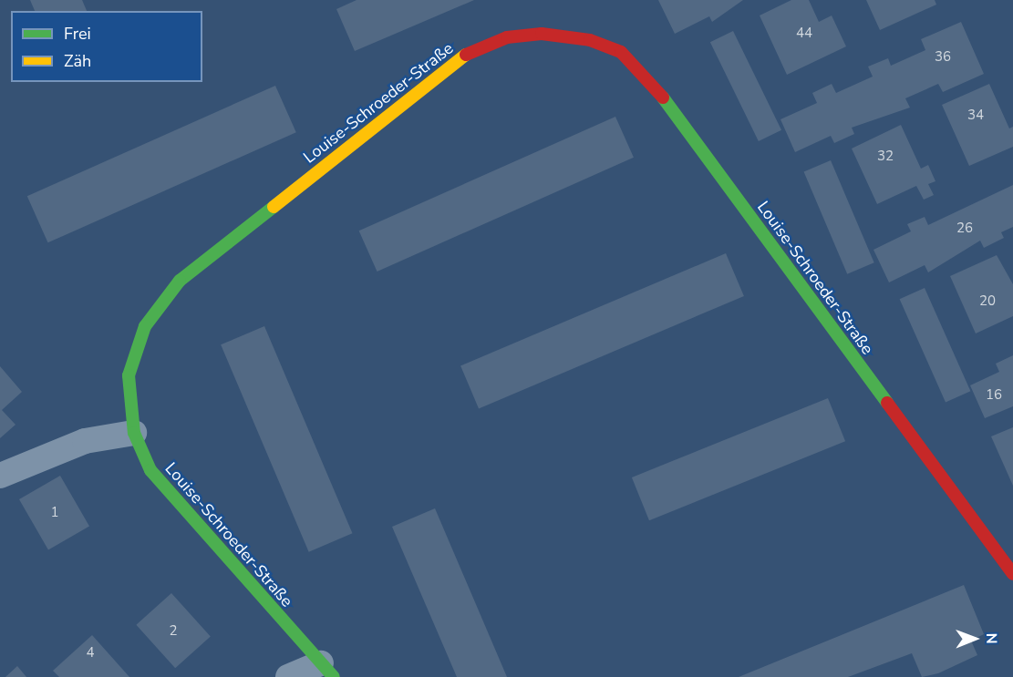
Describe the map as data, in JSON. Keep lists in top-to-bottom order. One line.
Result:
{"streets":{"street":["Louise-Schroeder-Straße"]},"house_numbers":["44","36","34","32","26","20","16","1","2","4"],"legend":["Frei","Zäh"],"north":"right"}
